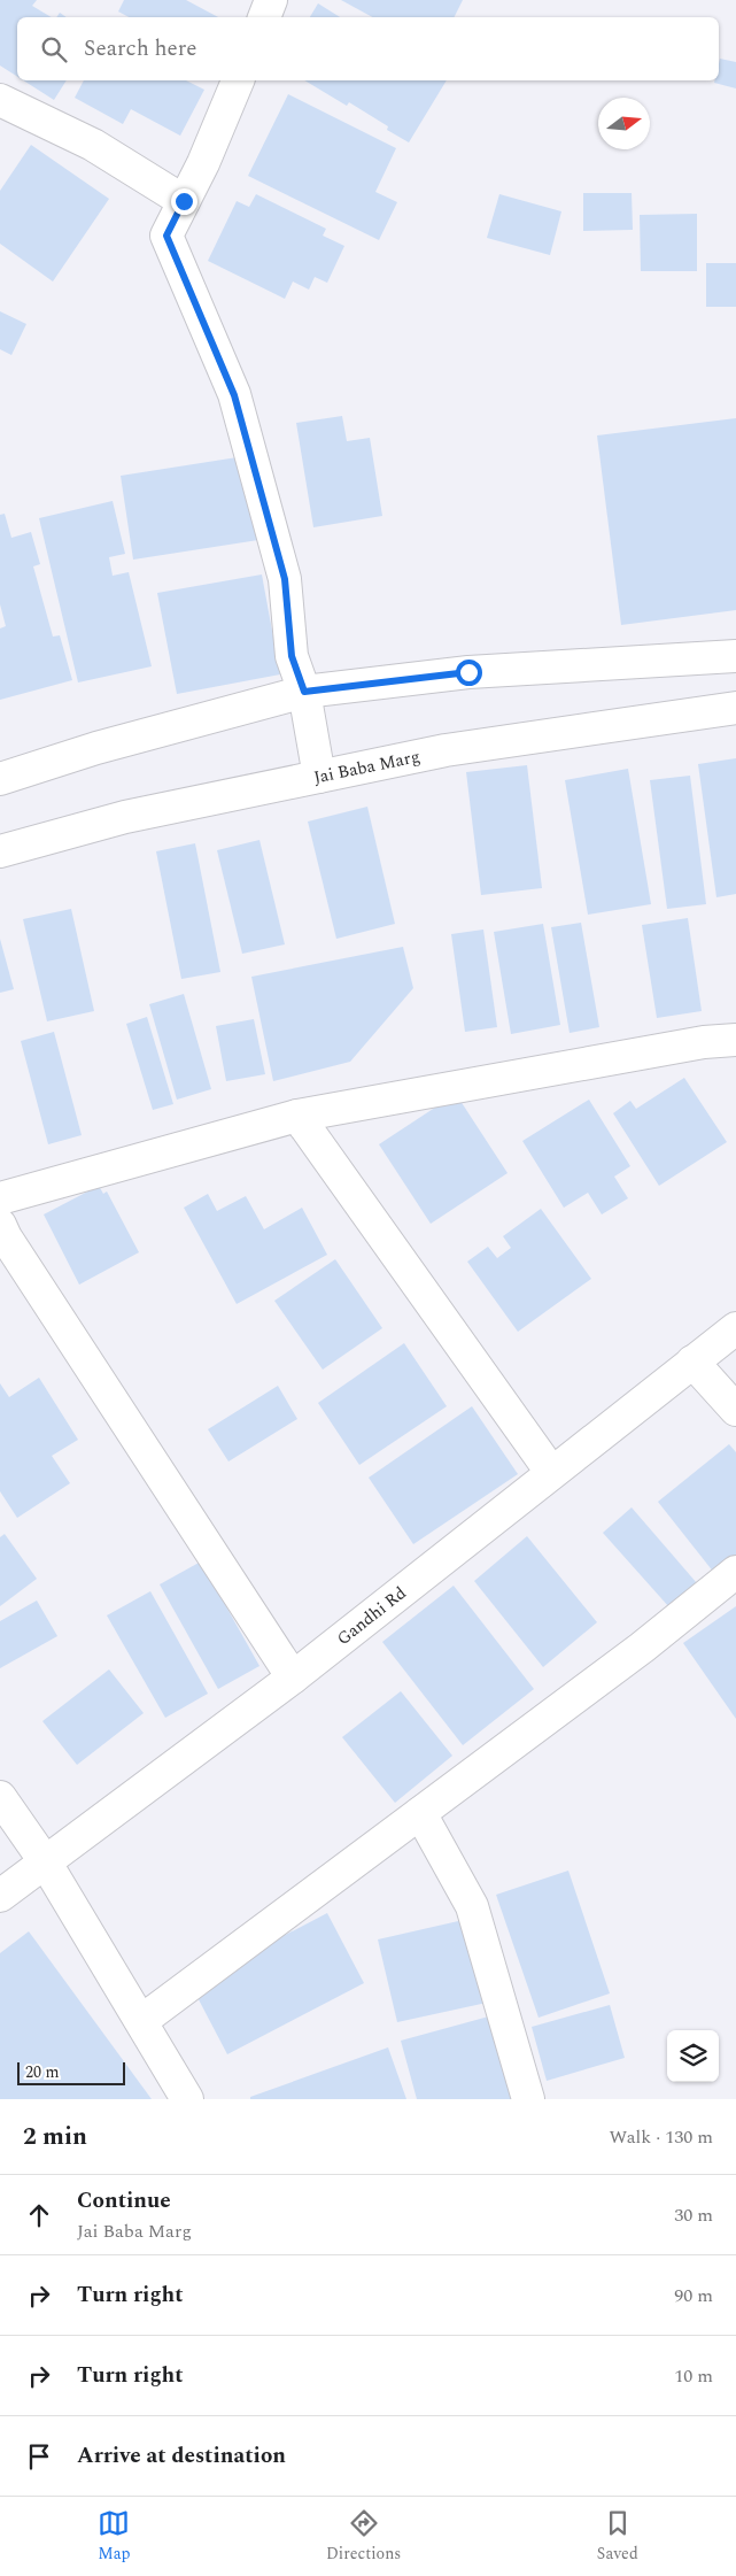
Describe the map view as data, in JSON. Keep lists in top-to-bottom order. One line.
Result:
{"streets":{"street":["Jai Baba Marg","Gandhi Rd"]},"scale_bar":"20 m","north":"right","page":{"search":"Search here","scale":"20 m","heading":["2 min","Walk · 130 m"],"list":[["Continue","Jai Baba Marg","30 m"],["Turn right","90 m"],["Turn right","10 m"],"Arrive at destination"],"nav":["Map","Directions","Saved"]}}
